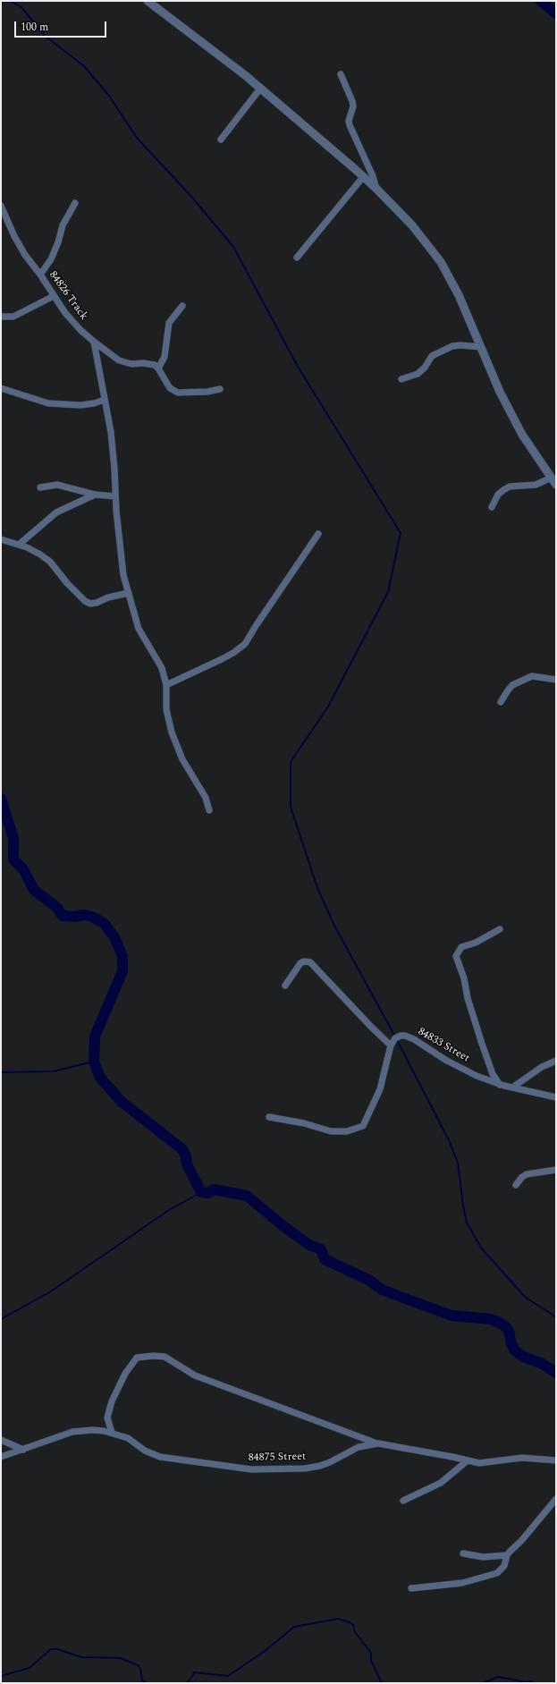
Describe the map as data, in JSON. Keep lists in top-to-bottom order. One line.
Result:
{"streets":{"street":["84826 Track","84833 Street","84875 Street"]},"scale_bar":"100 m"}
